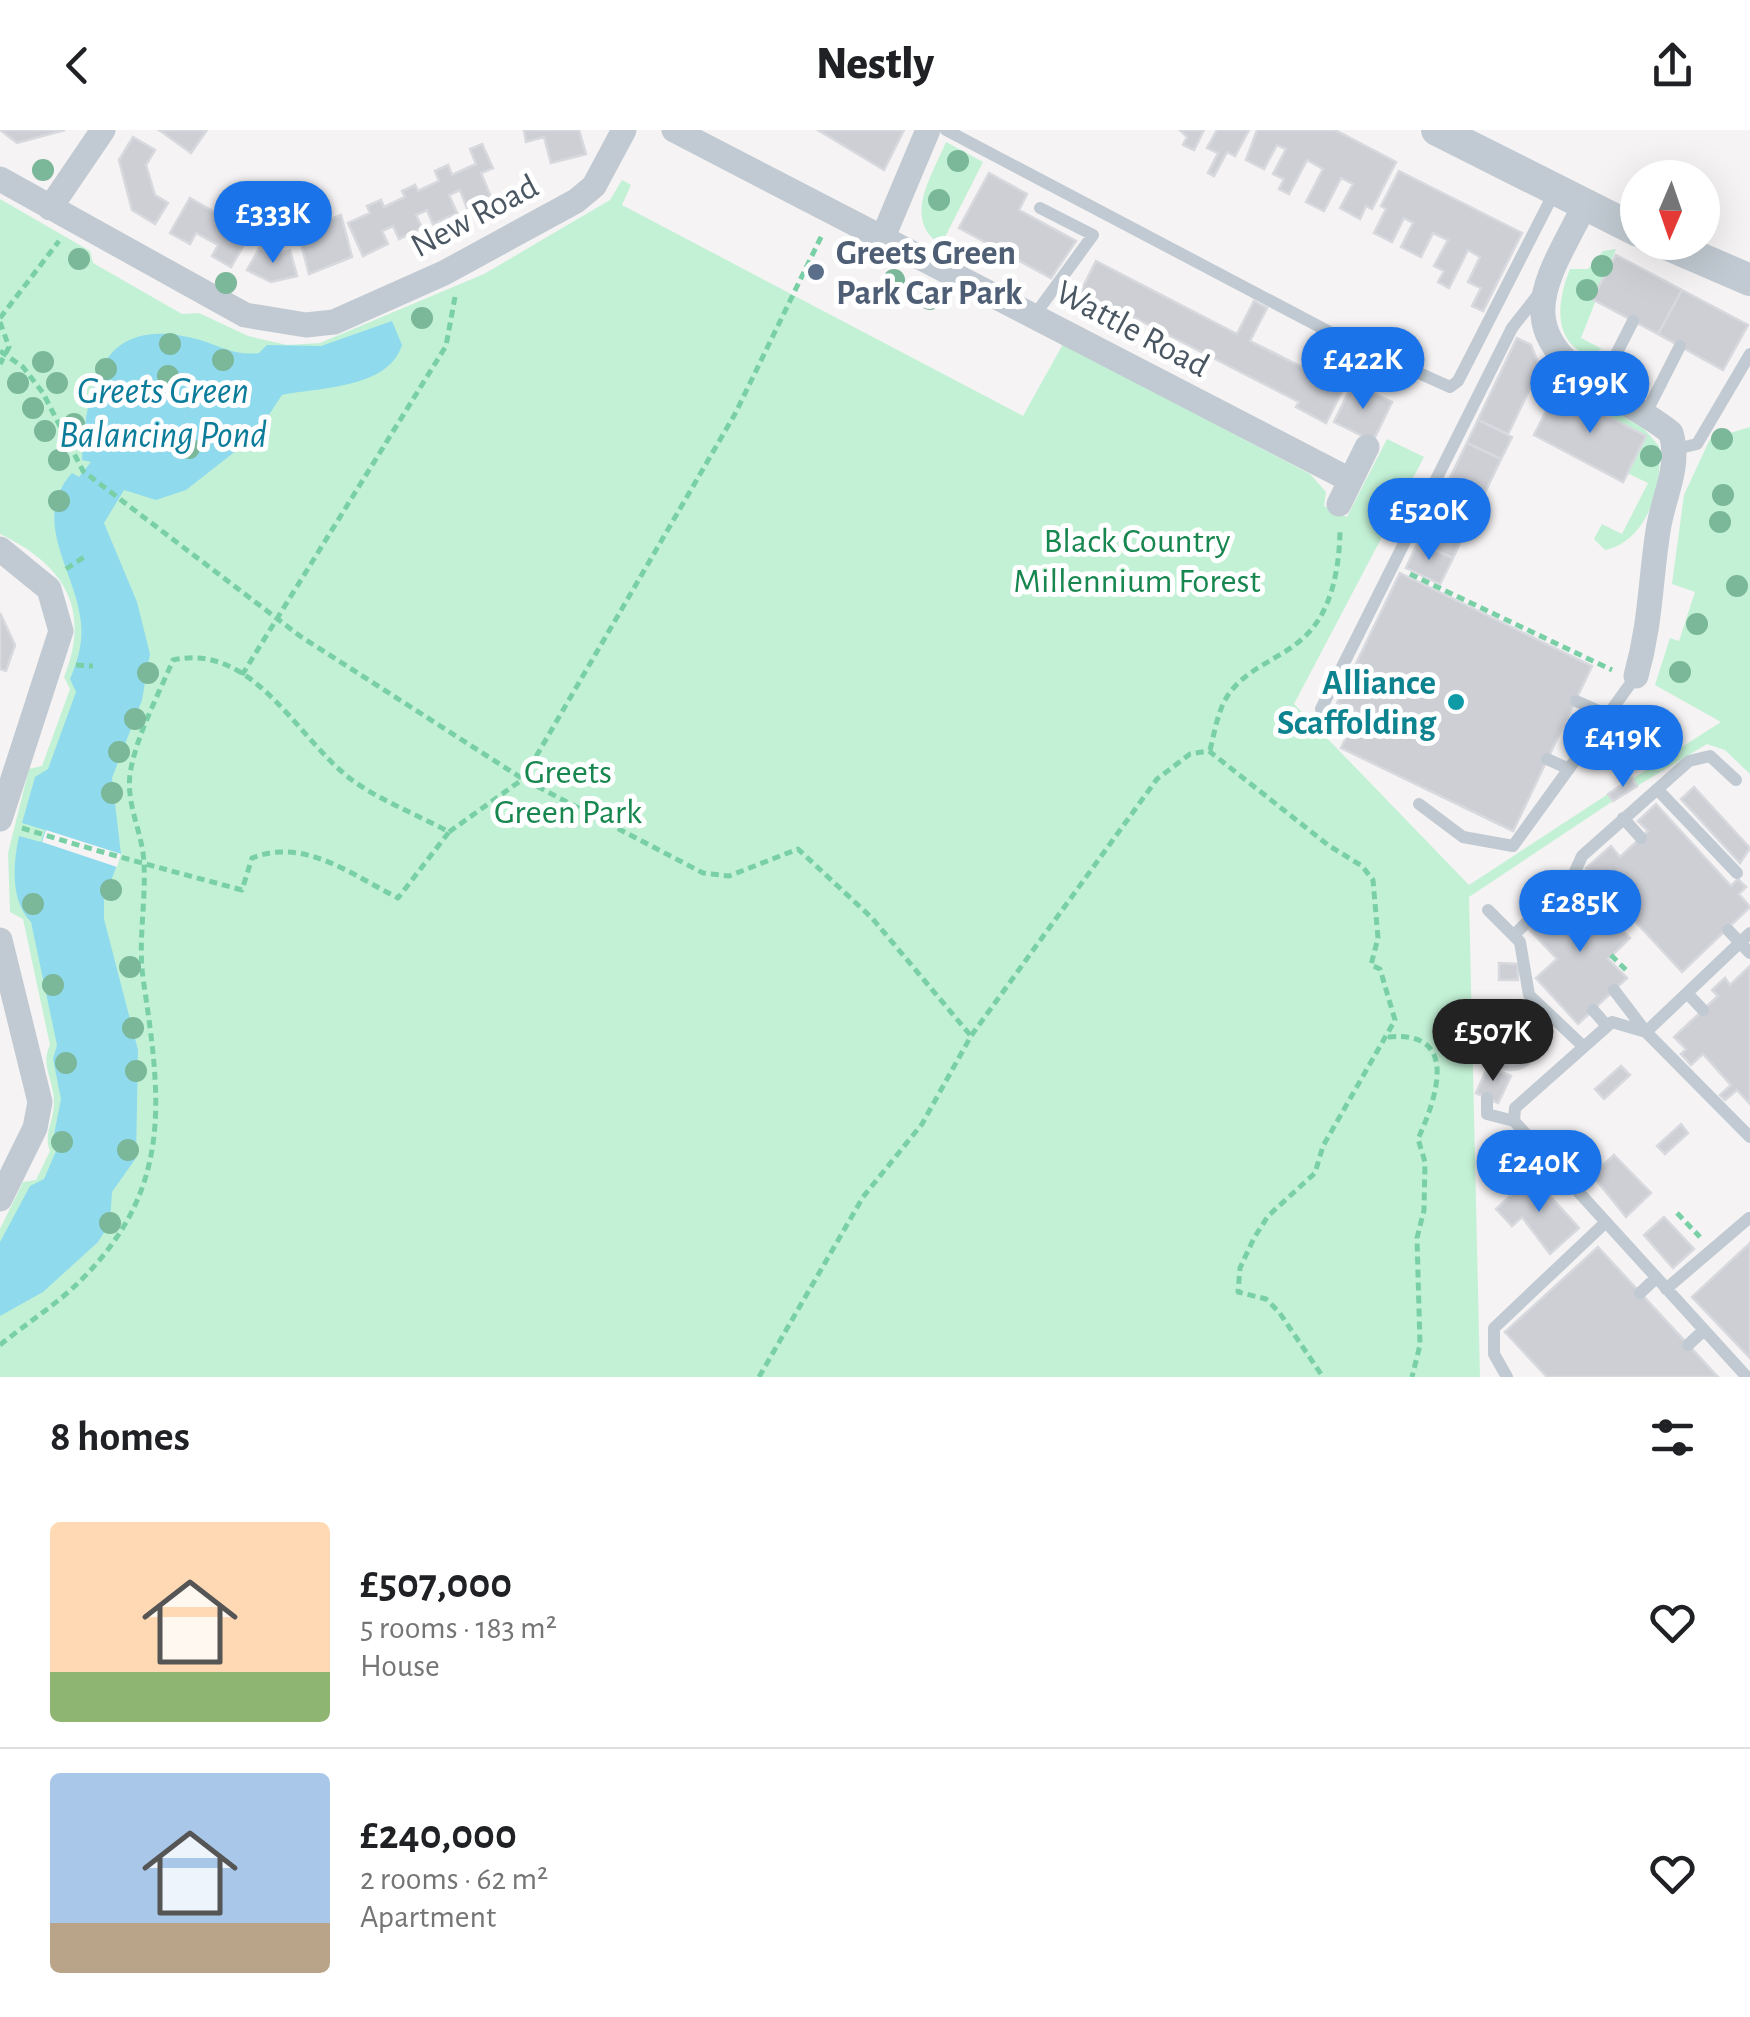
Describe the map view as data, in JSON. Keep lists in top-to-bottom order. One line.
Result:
{"streets":{"street":["New Road","Wattle Road"]},"water":["Greets Green Balancing Pond"],"parks":["Black Country Millennium Forest","Greets Green Park"],"places":["Greets Green Park Car Park","Alliance Scaffolding"],"north":"bottom","page":{"header":"Nestly","price":["£333K","£422K","£199K","£520K","£419K","£285K","£507K","£240K"],"heading":"8 homes","list":[{"name":"£507,000","note":"5 rooms · 183 m² · House"},{"name":"£240,000","note":"2 rooms · 62 m² · Apartment"}]}}
